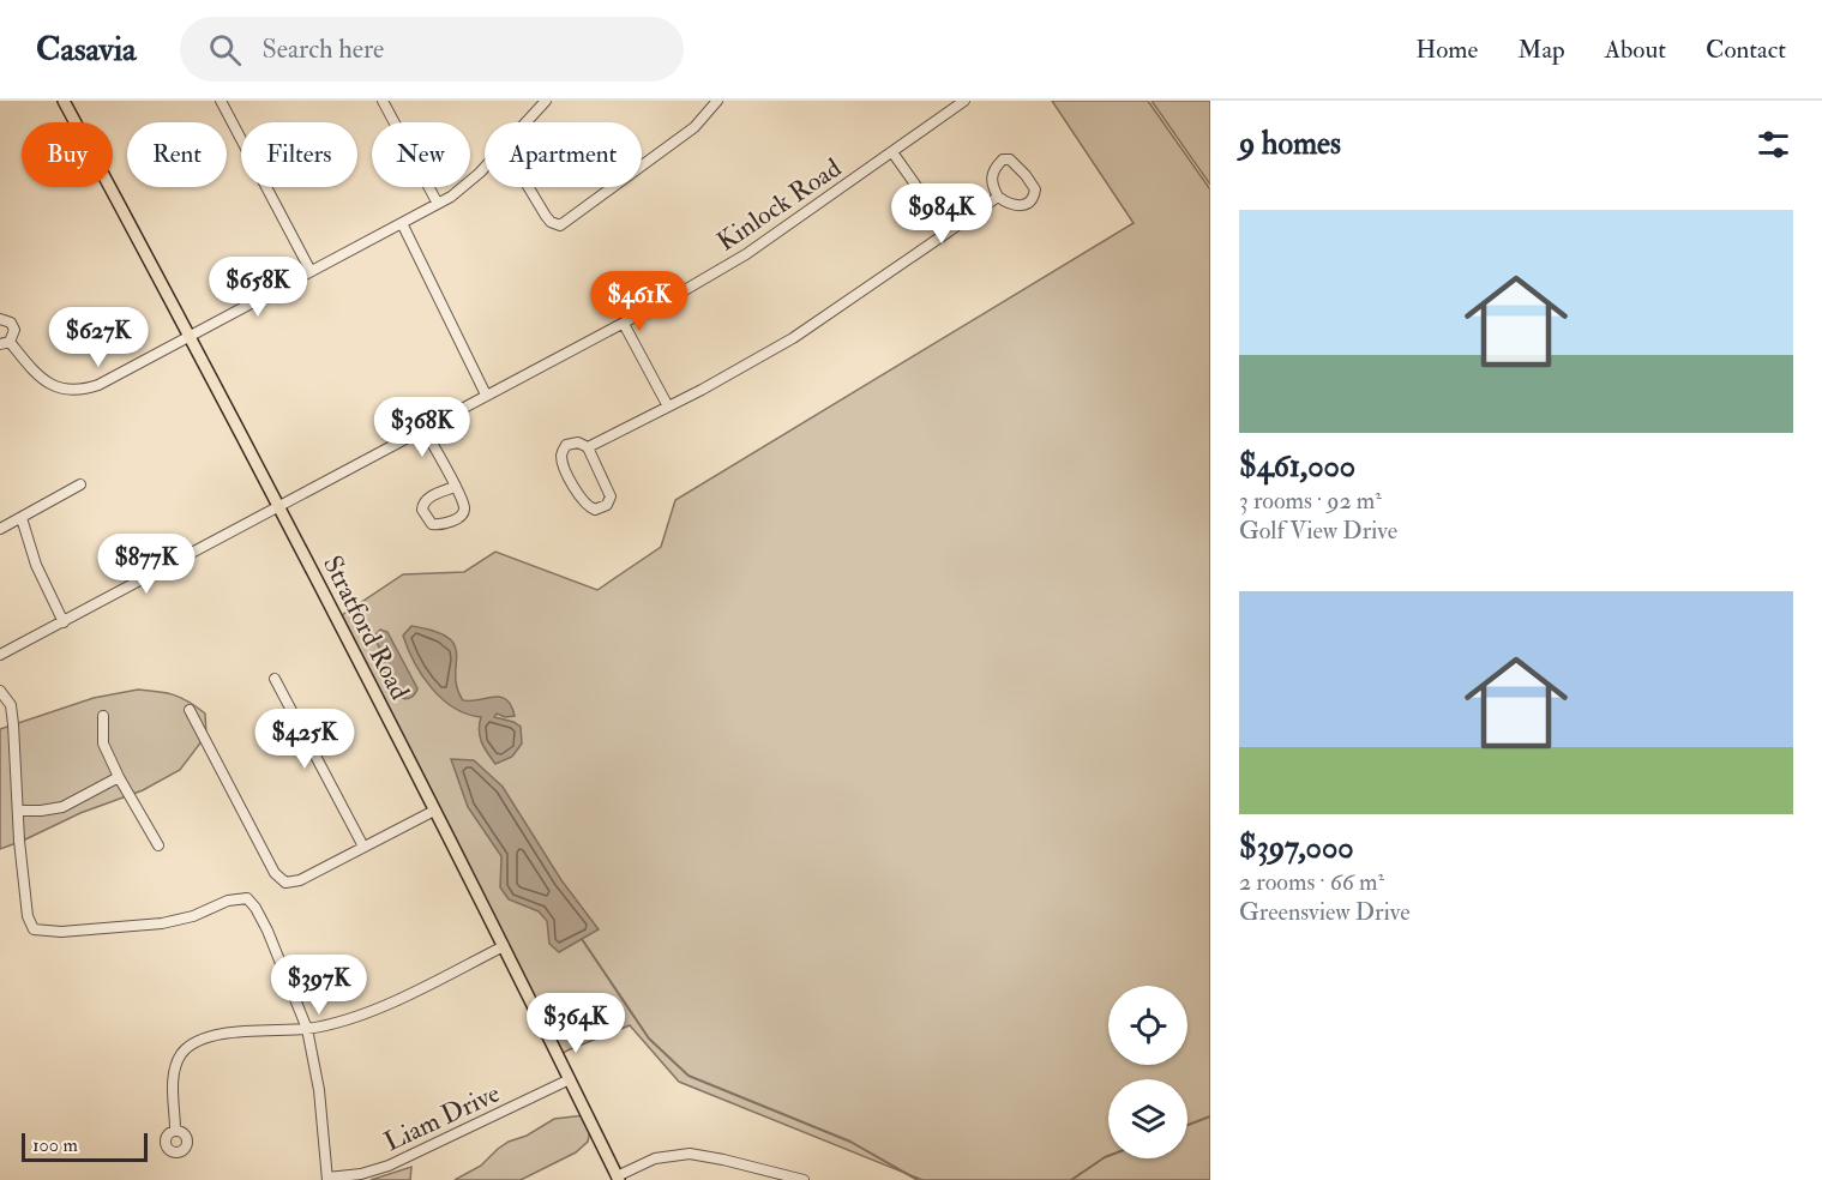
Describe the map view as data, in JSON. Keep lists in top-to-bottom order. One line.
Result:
{"streets":{"main road":["Stratford Road"],"street":["Kinlock Road","Liam Drive"]},"crossings":[["Kinlock Road","Stratford Road"],["Stratford Road","Liam Drive"]],"scale_bar":"100 m","page":{"header":"Casavia","search":"Search here","nav":["Home","Map","About","Contact"],"heading":"9 homes","chip":["Buy","Rent","Filters","New","Apartment"],"price":["$984K","$658K","$461K","$627K","$368K","$877K","$425K","$397K","$364K"],"list":[{"name":"$461,000","note":"3 rooms · 92 m² · Golf View Drive"},{"name":"$397,000","note":"2 rooms · 66 m² · Greensview Drive"}],"scale":"100 m"}}
